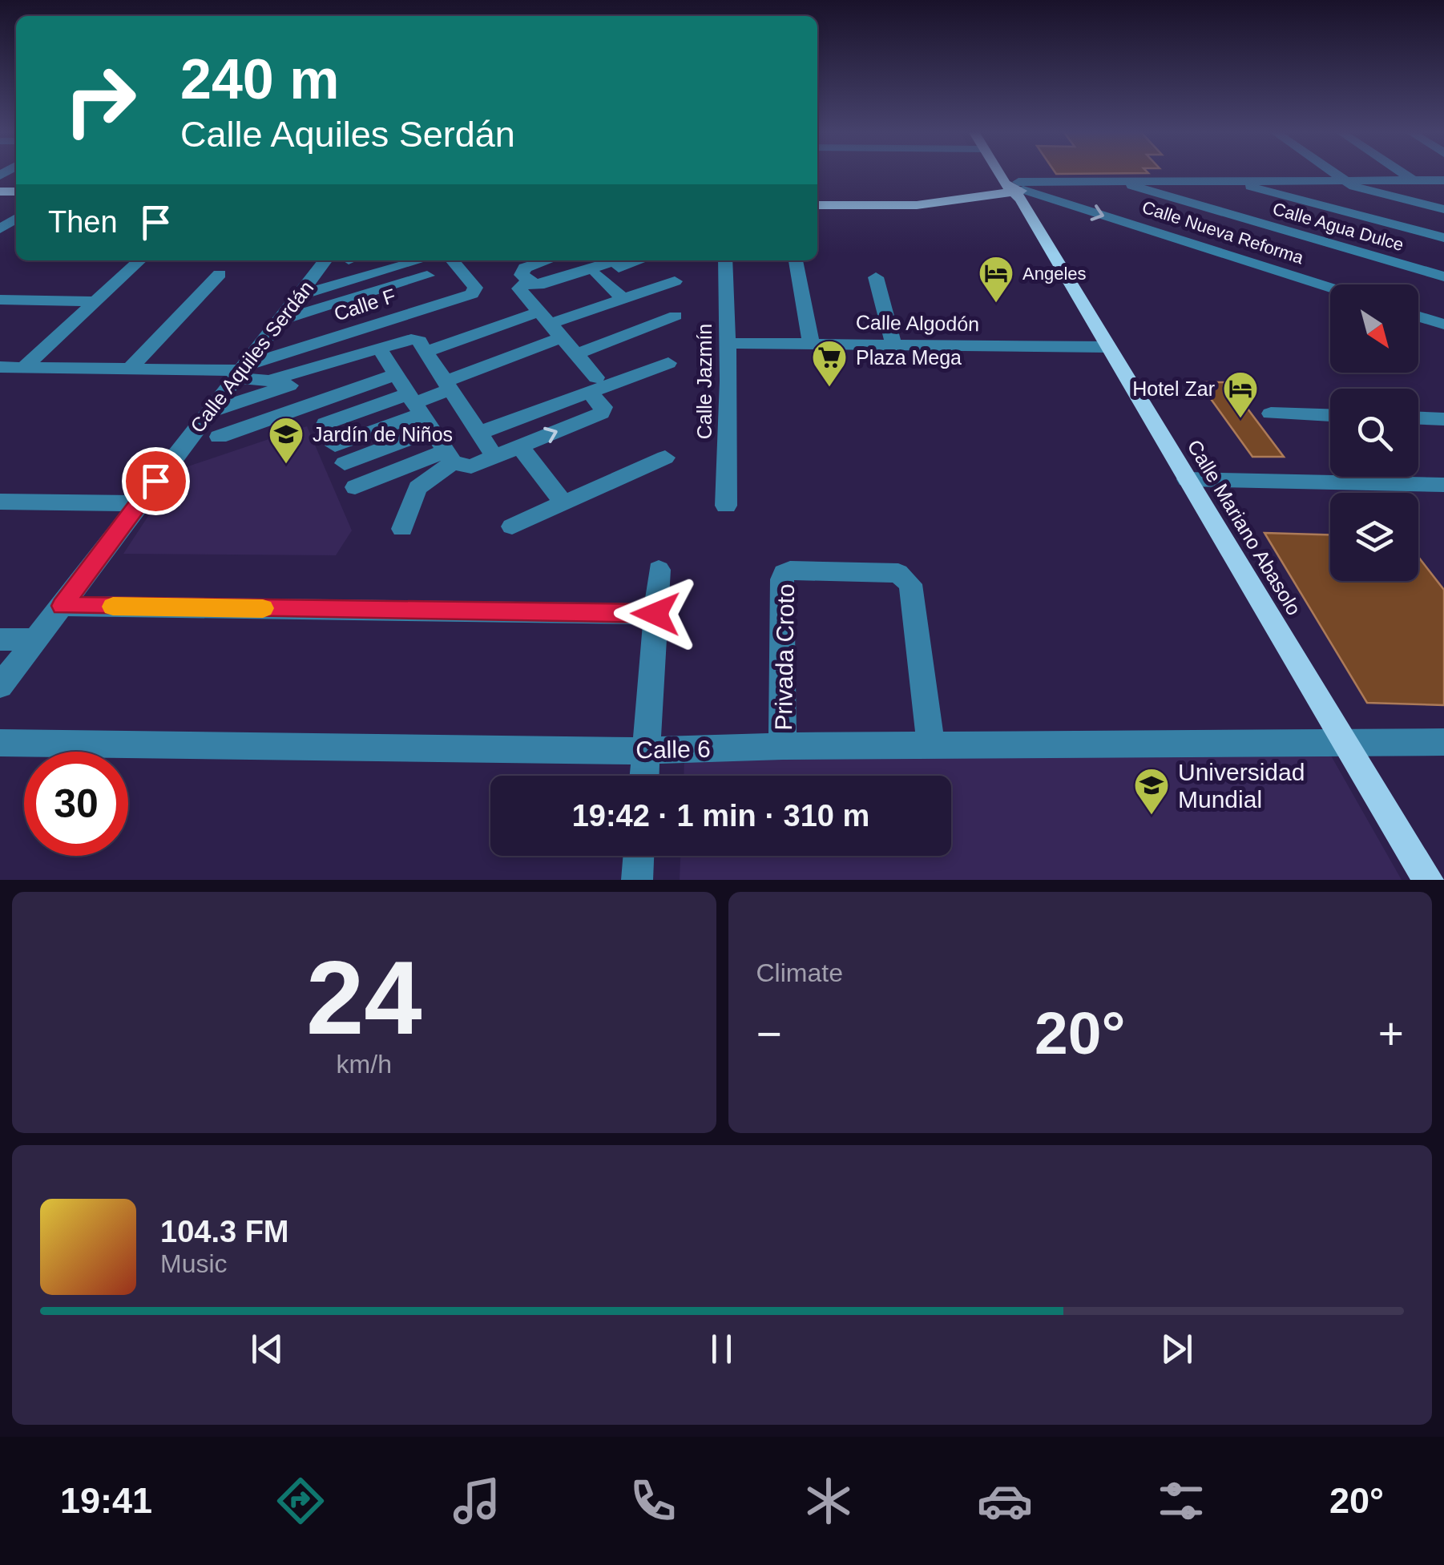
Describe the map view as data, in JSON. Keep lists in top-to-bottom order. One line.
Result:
{"streets":{"main road":["Calle Mariano Abasolo"],"street":["Calle Agua Dulce","Calle Nueva Reforma","Calle F","Calle Algodón","Calle Aquiles Serdán","Calle Jazmín","Privada Croto","Calle 6"]},"crossings":[["Calle Nueva Reforma","Calle Mariano Abasolo"],["Calle F","Calle Aquiles Serdán"],["Calle Algodón","Calle Jazmín"],["Calle Algodón","Calle Mariano Abasolo"],["Calle Mariano Abasolo","Calle 6"],["Privada Croto","Calle 6"]],"places":{"hotel":["Angeles","Hotel Zar"],"supermarket":["Plaza Mega"],"school or university":["Jardín de Niños","Universidad Mundial"]},"north":"bottom right","page":{"turn":["240 m","Calle Aquiles Serdán"],"then":"Then","limit":"30","trip":"19:42 · 1 min · 310 m","tile":[["24","km/h"],"Climate"],"heat":["−","20°","+"],"song":["104.3 FM","Music"],"tabs":["19:41","20°"]}}
